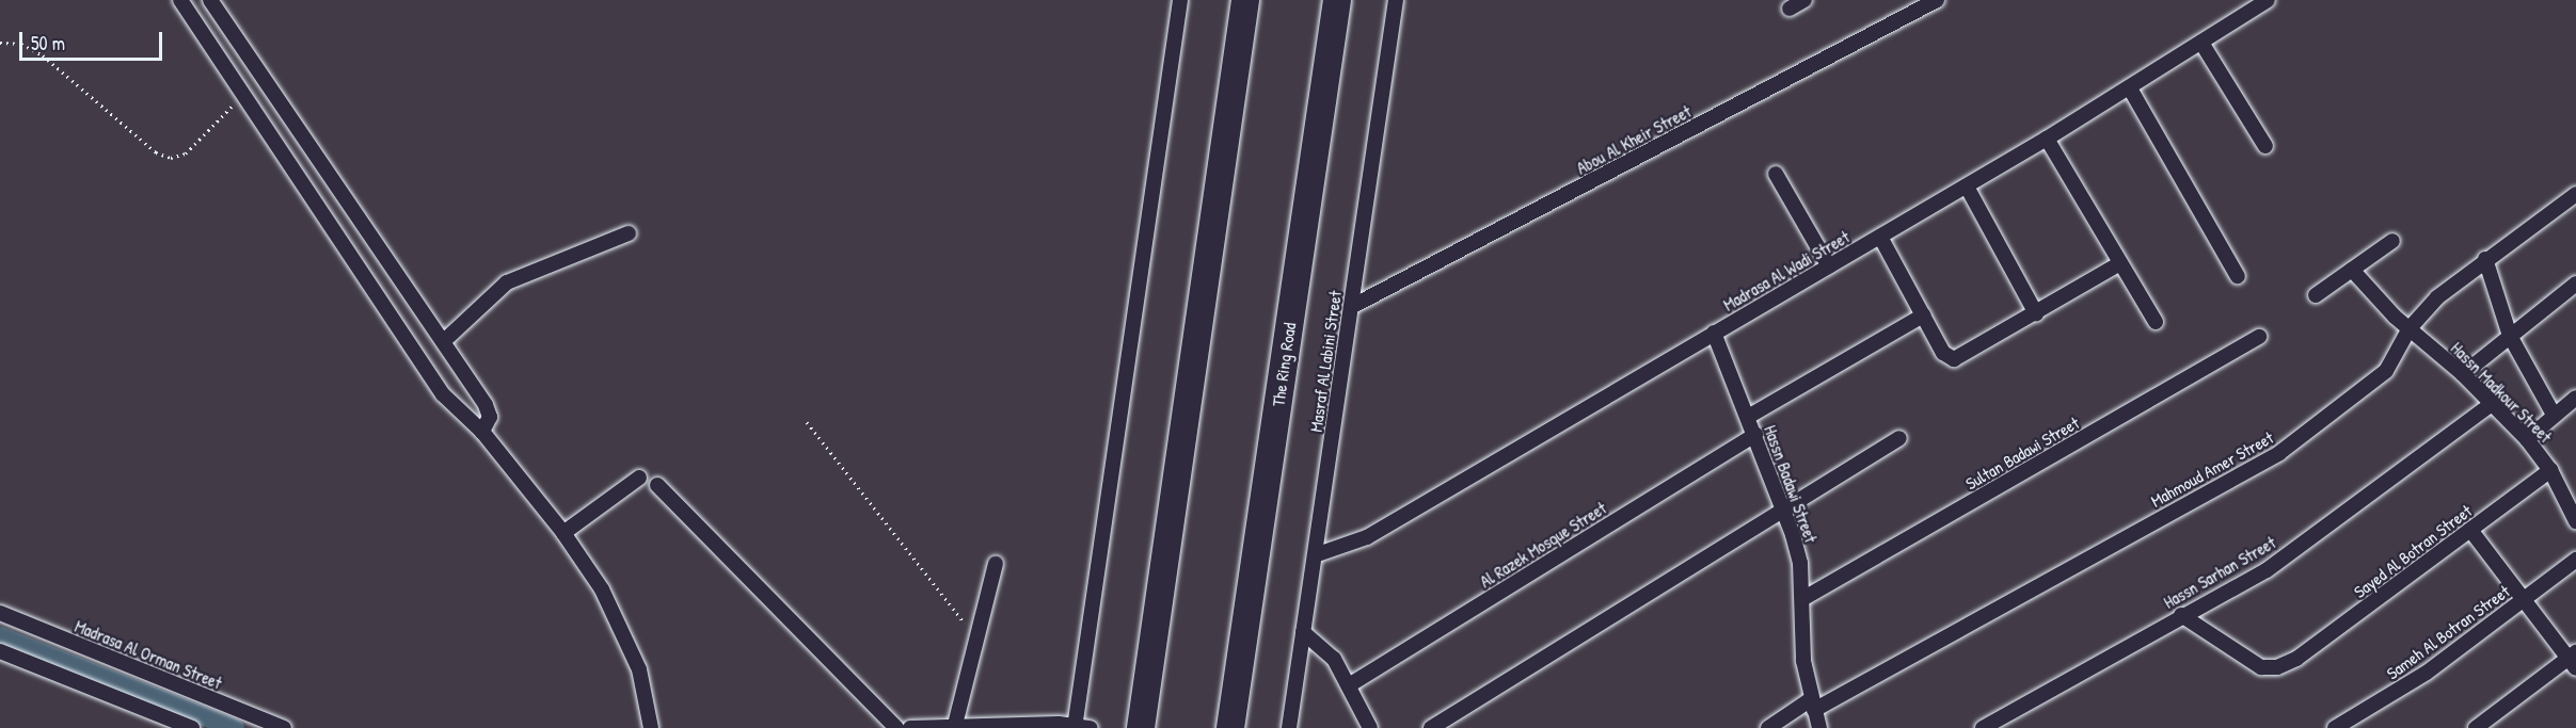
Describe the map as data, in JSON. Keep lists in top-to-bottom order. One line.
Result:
{"streets":{"highway":["The Ring Road"],"street":["Abou Al Kheir Street","Madrasa Al Wadi Street","Masraf Al Labini Street","Hassn Madkour Street","Sultan Badawi Street","Mahmoud Amer Street","Hassn Badawi Street","Al Razek Mosque Street","Sayed Al Botran Street","Hassn Sarhan Street","Sameh Al Botran Street","Madrasa Al Orman Street"]},"crossings":[["Abou Al Kheir Street","Masraf Al Labini Street"],["Madrasa Al Wadi Street","Masraf Al Labini Street"],["Madrasa Al Wadi Street","Hassn Badawi Street"],["Hassn Madkour Street","Mahmoud Amer Street"],["Hassn Madkour Street","Sayed Al Botran Street"],["Hassn Madkour Street","Hassn Sarhan Street"],["Sultan Badawi Street","Hassn Badawi Street"],["Mahmoud Amer Street","Hassn Badawi Street"],["Hassn Badawi Street","Al Razek Mosque Street"],["Sayed Al Botran Street","Hassn Sarhan Street"]],"scale_bar":"50 m"}
